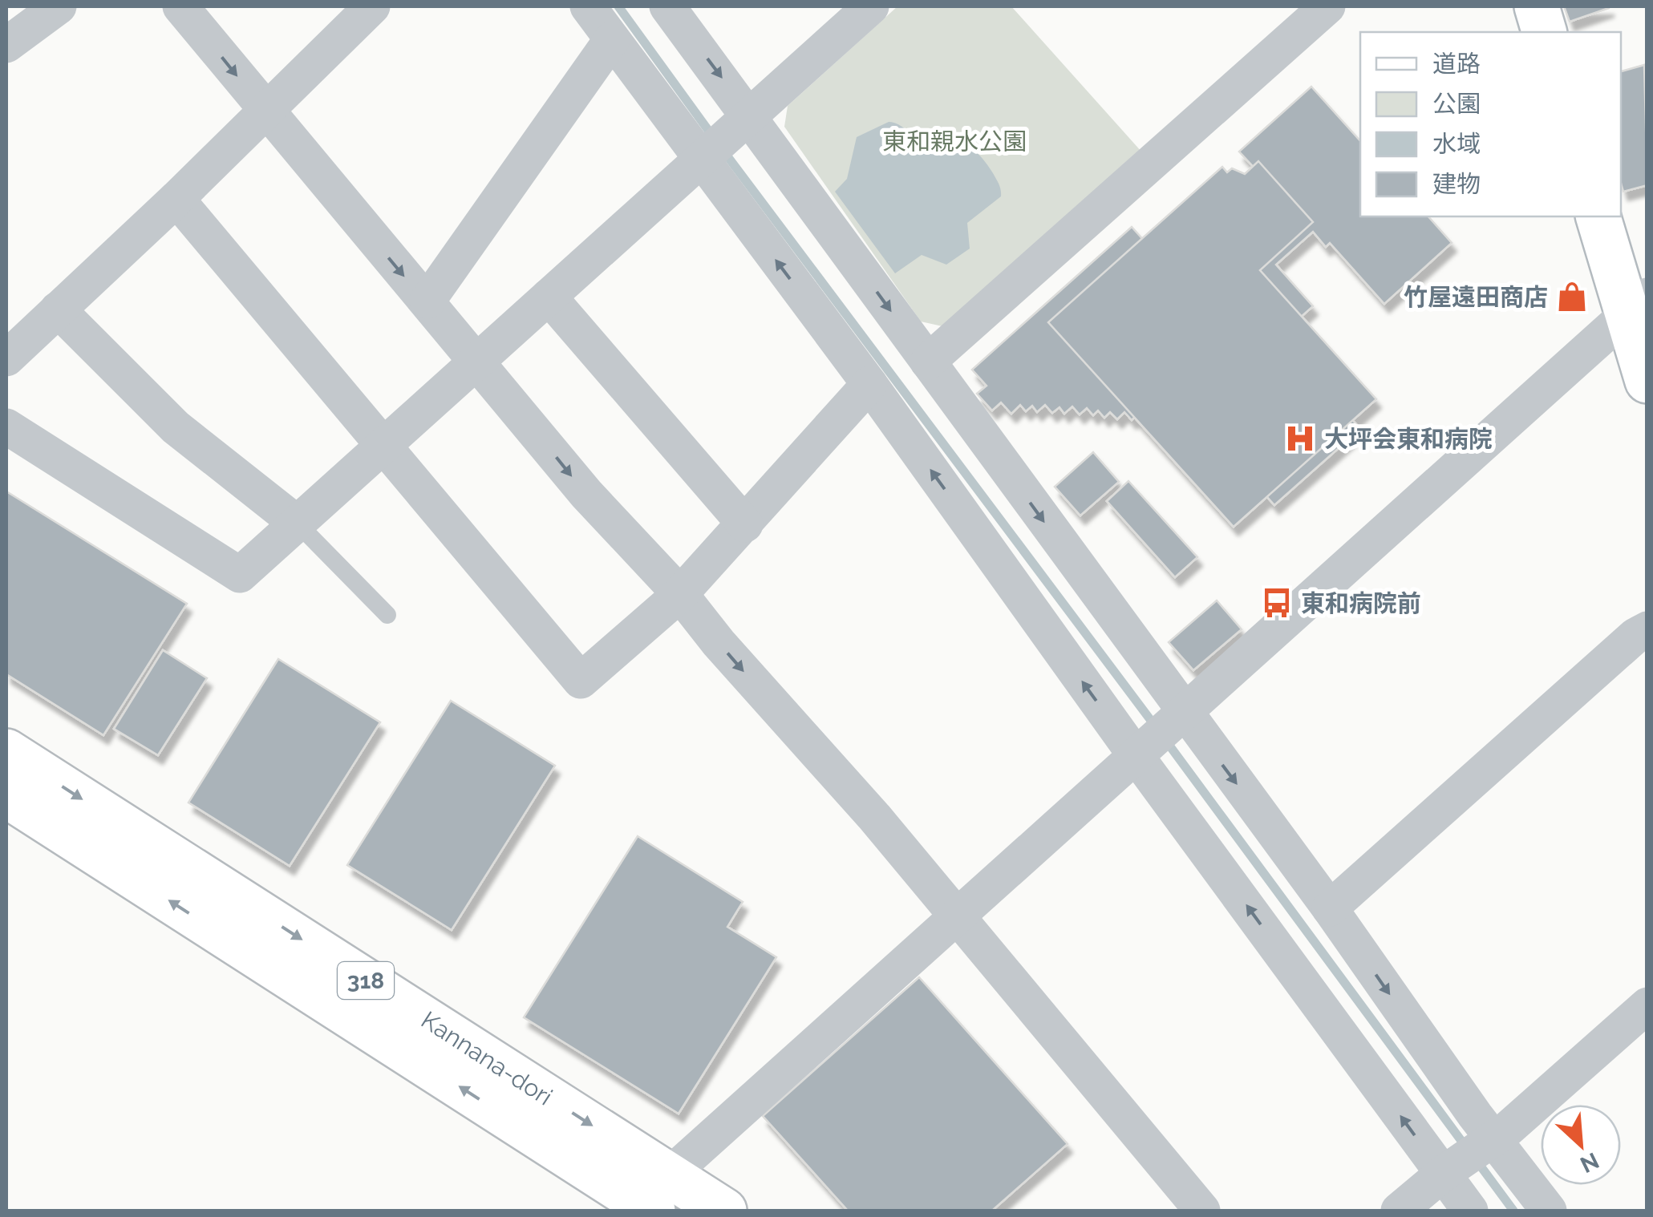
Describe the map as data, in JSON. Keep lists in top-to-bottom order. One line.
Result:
{"streets":{"main road":["318","Kannana-dori"]},"parks":["東和親水公園"],"places":{"shop":["竹屋遠田商店"],"hospital":["大坪会東和病院"],"bus stop":["東和病院前"]},"legend":["道路","公園","水域","建物"],"north":"bottom right"}
